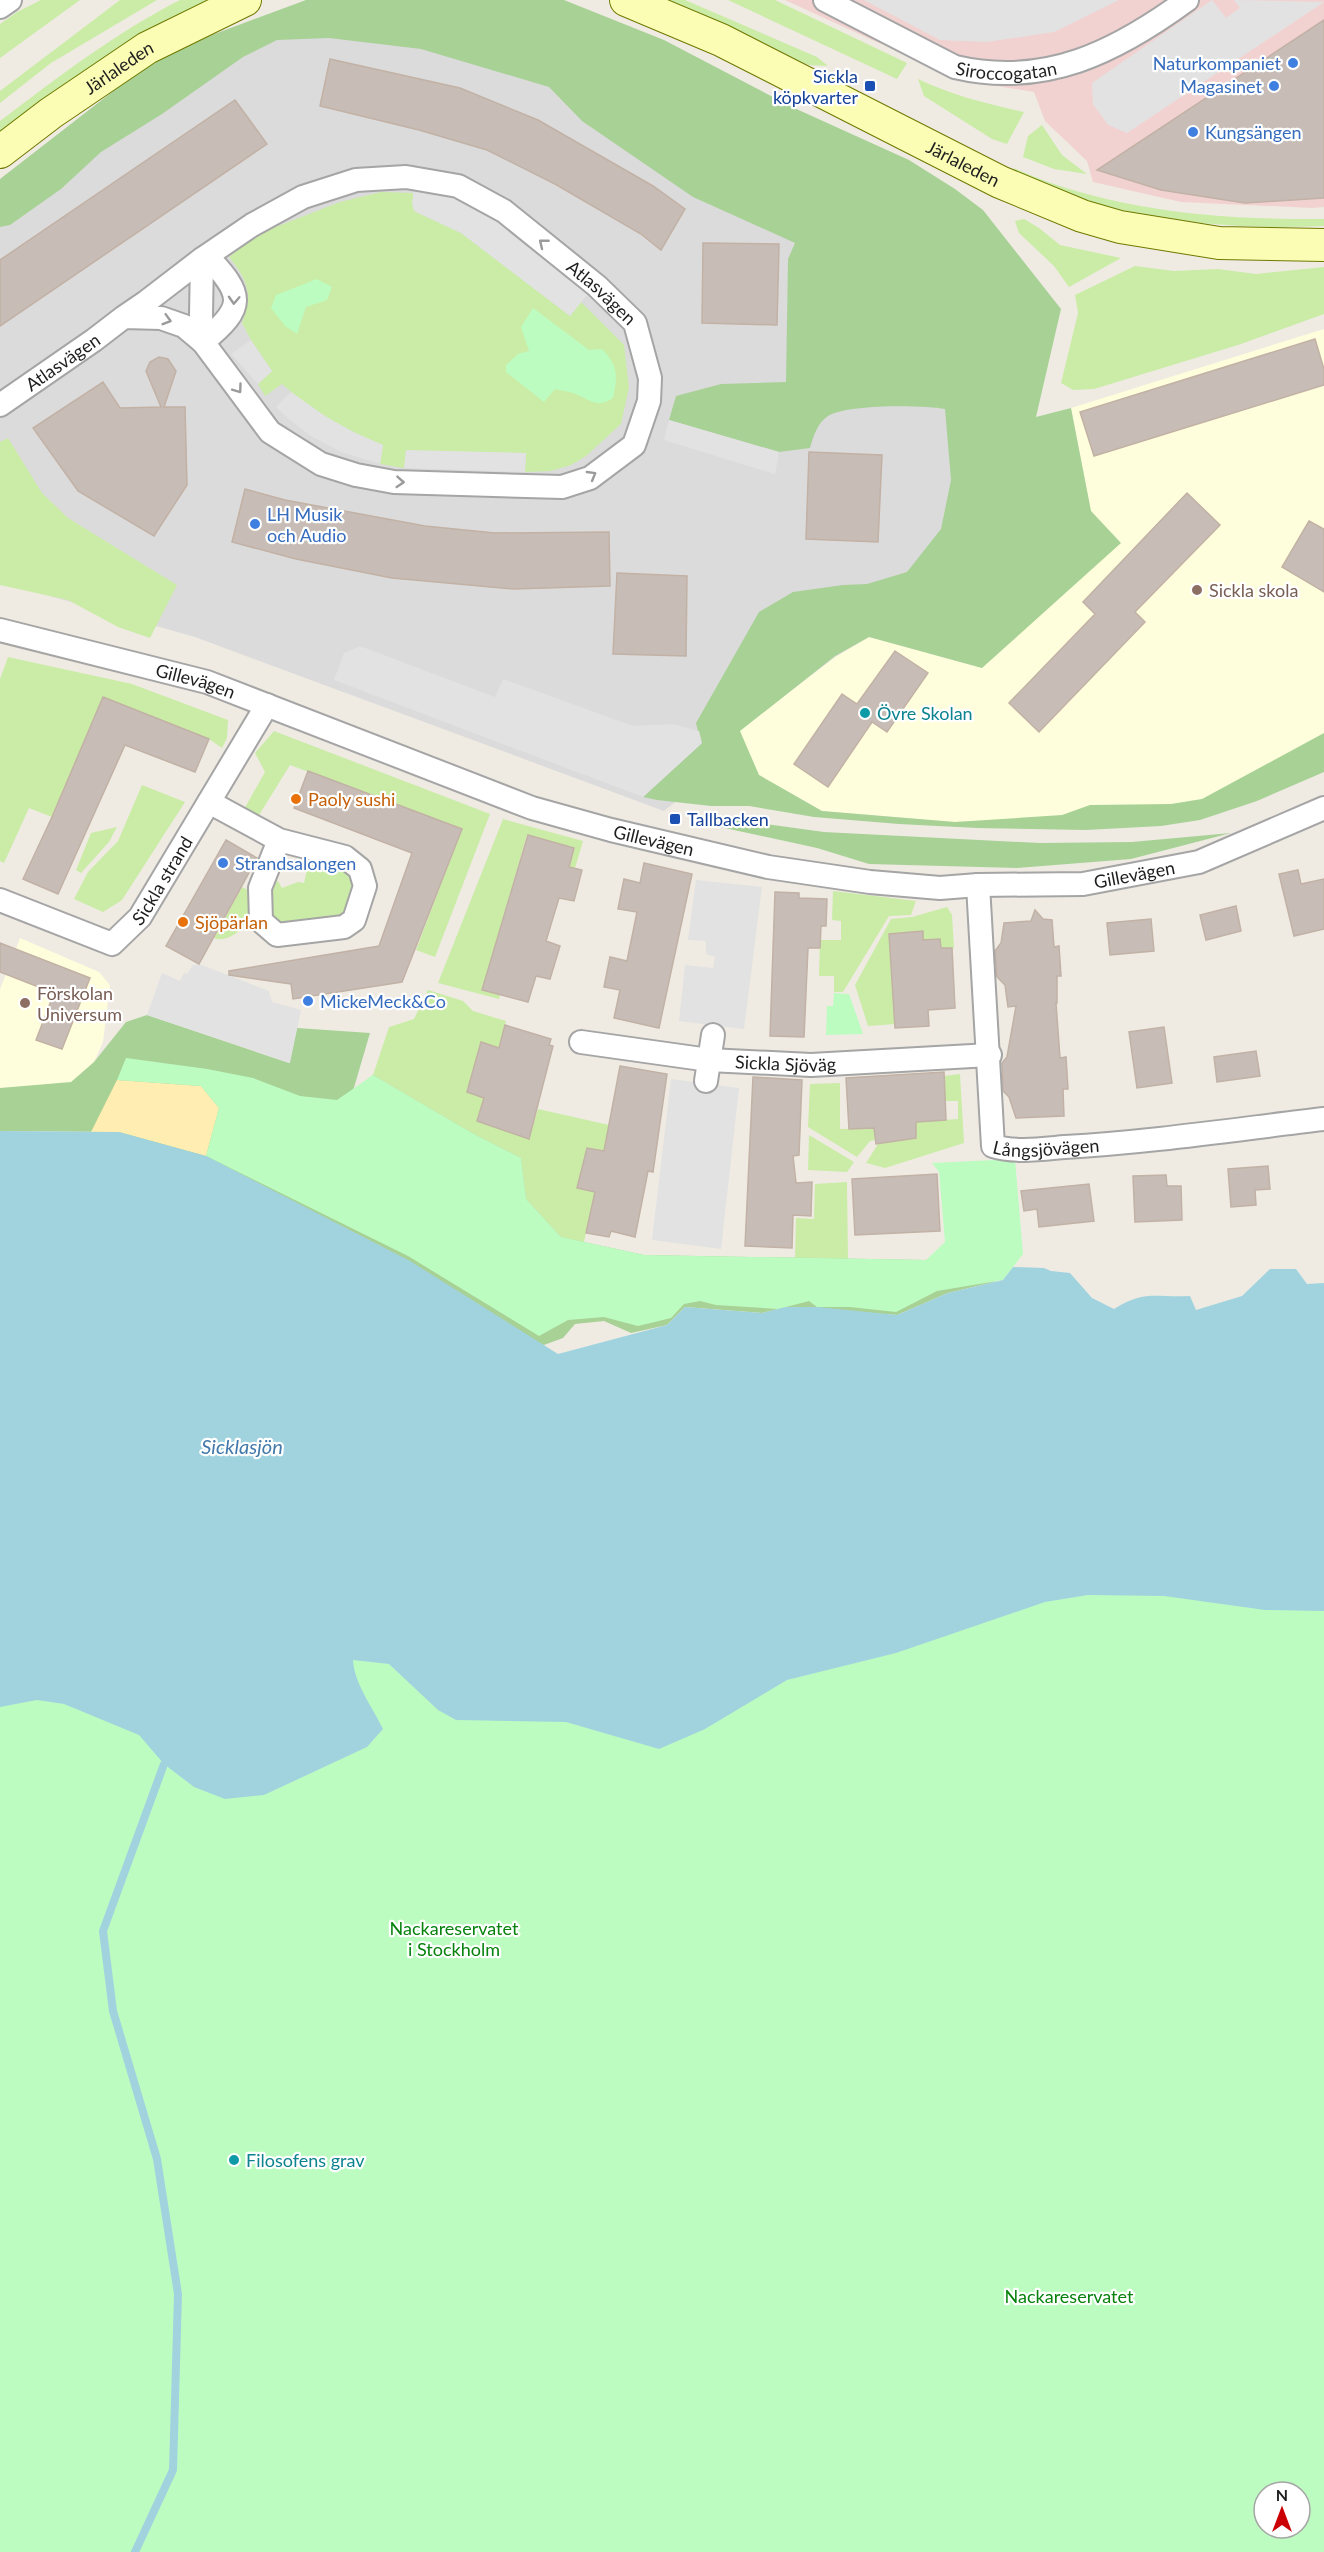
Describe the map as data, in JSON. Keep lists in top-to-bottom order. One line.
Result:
{"streets":{"main road":["Järlaleden"],"street":["Siroccogatan","Atlasvägen","Gillevägen","Sickla strand","Sickla Sjöväg","Långsjövägen"]},"crossings":[["Gillevägen","Sickla strand"],["Gillevägen","Långsjövägen"],["Sickla Sjöväg","Långsjövägen"]],"water":["Sicklasjön"],"parks":["Nackareservatet i Stockholm","Nackareservatet"],"places":{"other":["Naturkompaniet","Magasinet","Kungsängen","LH Musik och Audio","Sickla skola","Övre Skolan","Paoly sushi","Strandsalongen","Sjöpärlan","MickeMeck&Co","Förskolan Universum","Filosofens grav"],"transit":["Sickla köpkvarter","Tallbacken"]},"north":"top"}
